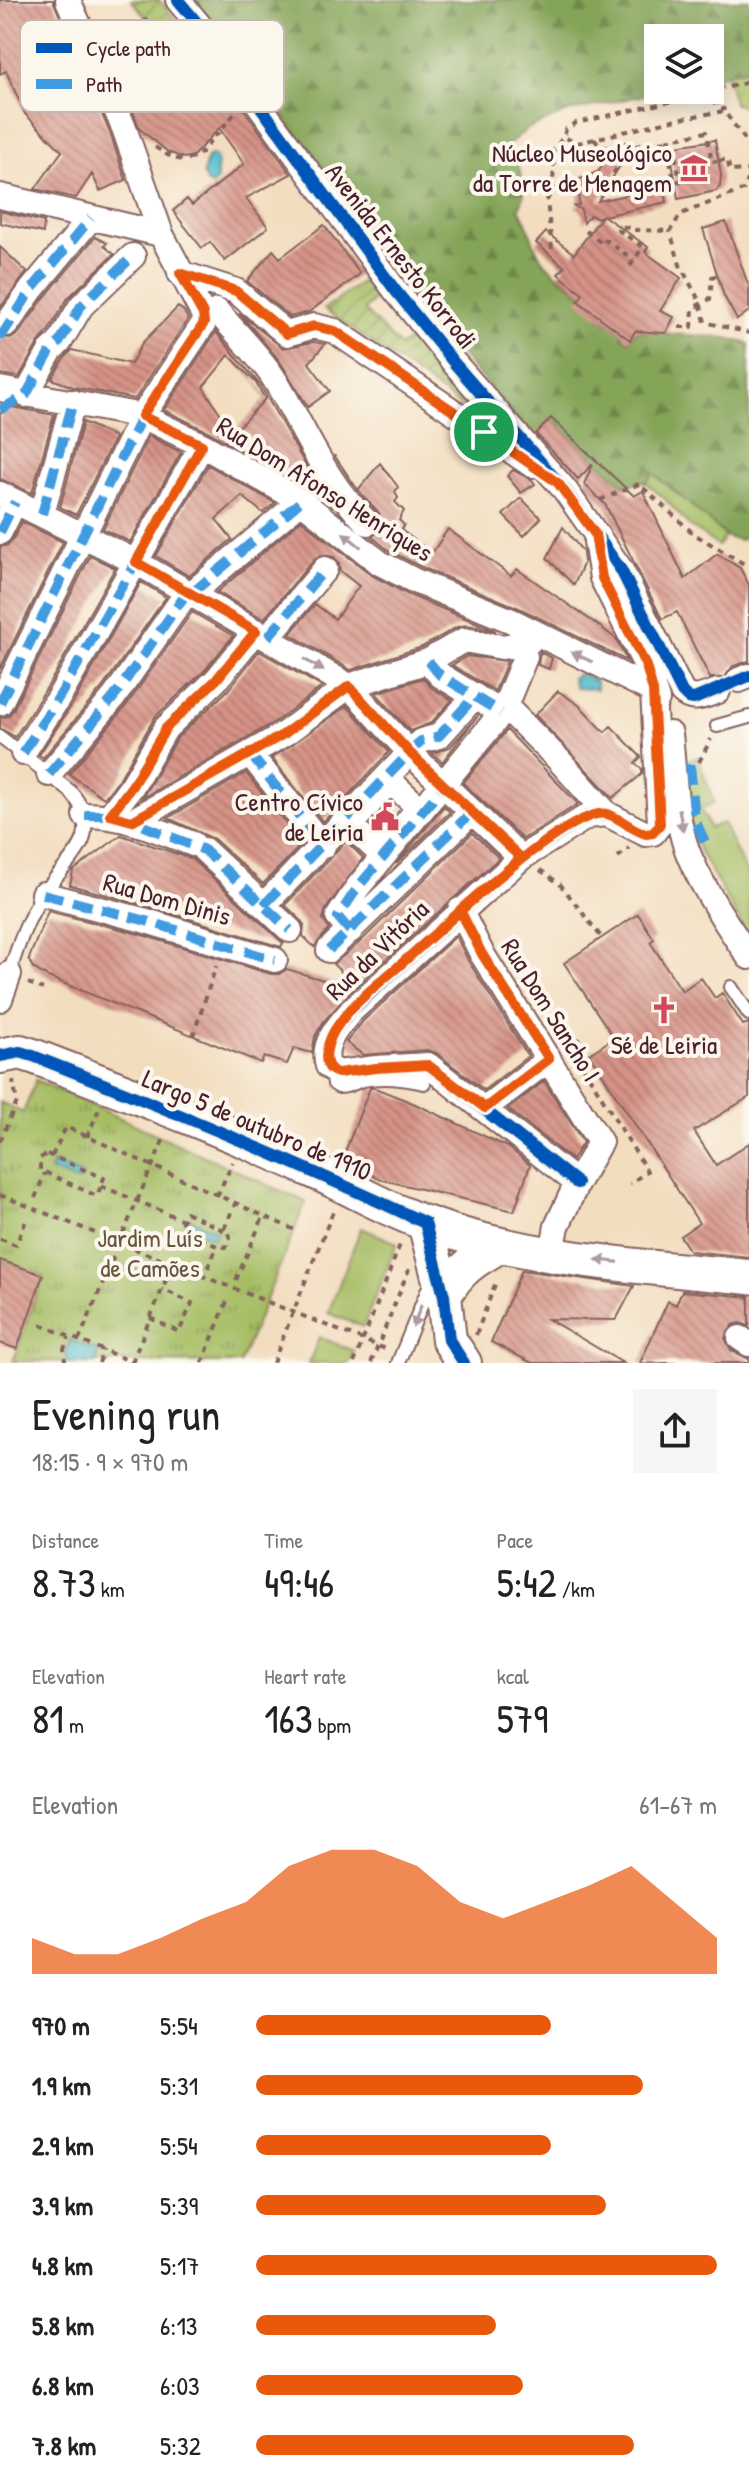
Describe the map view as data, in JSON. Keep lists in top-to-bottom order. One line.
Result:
{"streets":{"main road":["Largo 5 de outubro de 1910"],"street":["Avenida Ernesto Korrodi","Rua Dom Afonso Henriques","Rua Dom Dinis","Rua da Vitória","Rua Dom Sancho I"]},"crossings":[["Rua da Vitória","Rua Dom Sancho I"]],"parks":["Jardim Luís de Camões"],"places":{"museum":["Núcleo Museológico da Torre de Menagem"],"public building":["Centro Cívico de Leiria"],"church":["Sé de Leiria"]},"legend":["Cycle path","Path"],"page":{"heading":["Evening run","18:15 · 9 × 970 m"],"stats":[["Distance","8.73 km"],["Time","49:46"],["Pace","5:42 /km"],["Elevation","81 m"],["Heart rate","163 bpm"],["kcal","579"]],"chart":["Elevation","61–67 m"],"list":[{"name":"970 m","note":"5:54"},{"name":"1.9 km","note":"5:31"},{"name":"2.9 km","note":"5:54"},{"name":"3.9 km","note":"5:39"},{"name":"4.8 km","note":"5:17"},{"name":"5.8 km","note":"6:13"},{"name":"6.8 km","note":"6:03"},{"name":"7.8 km","note":"5:32"}]}}
